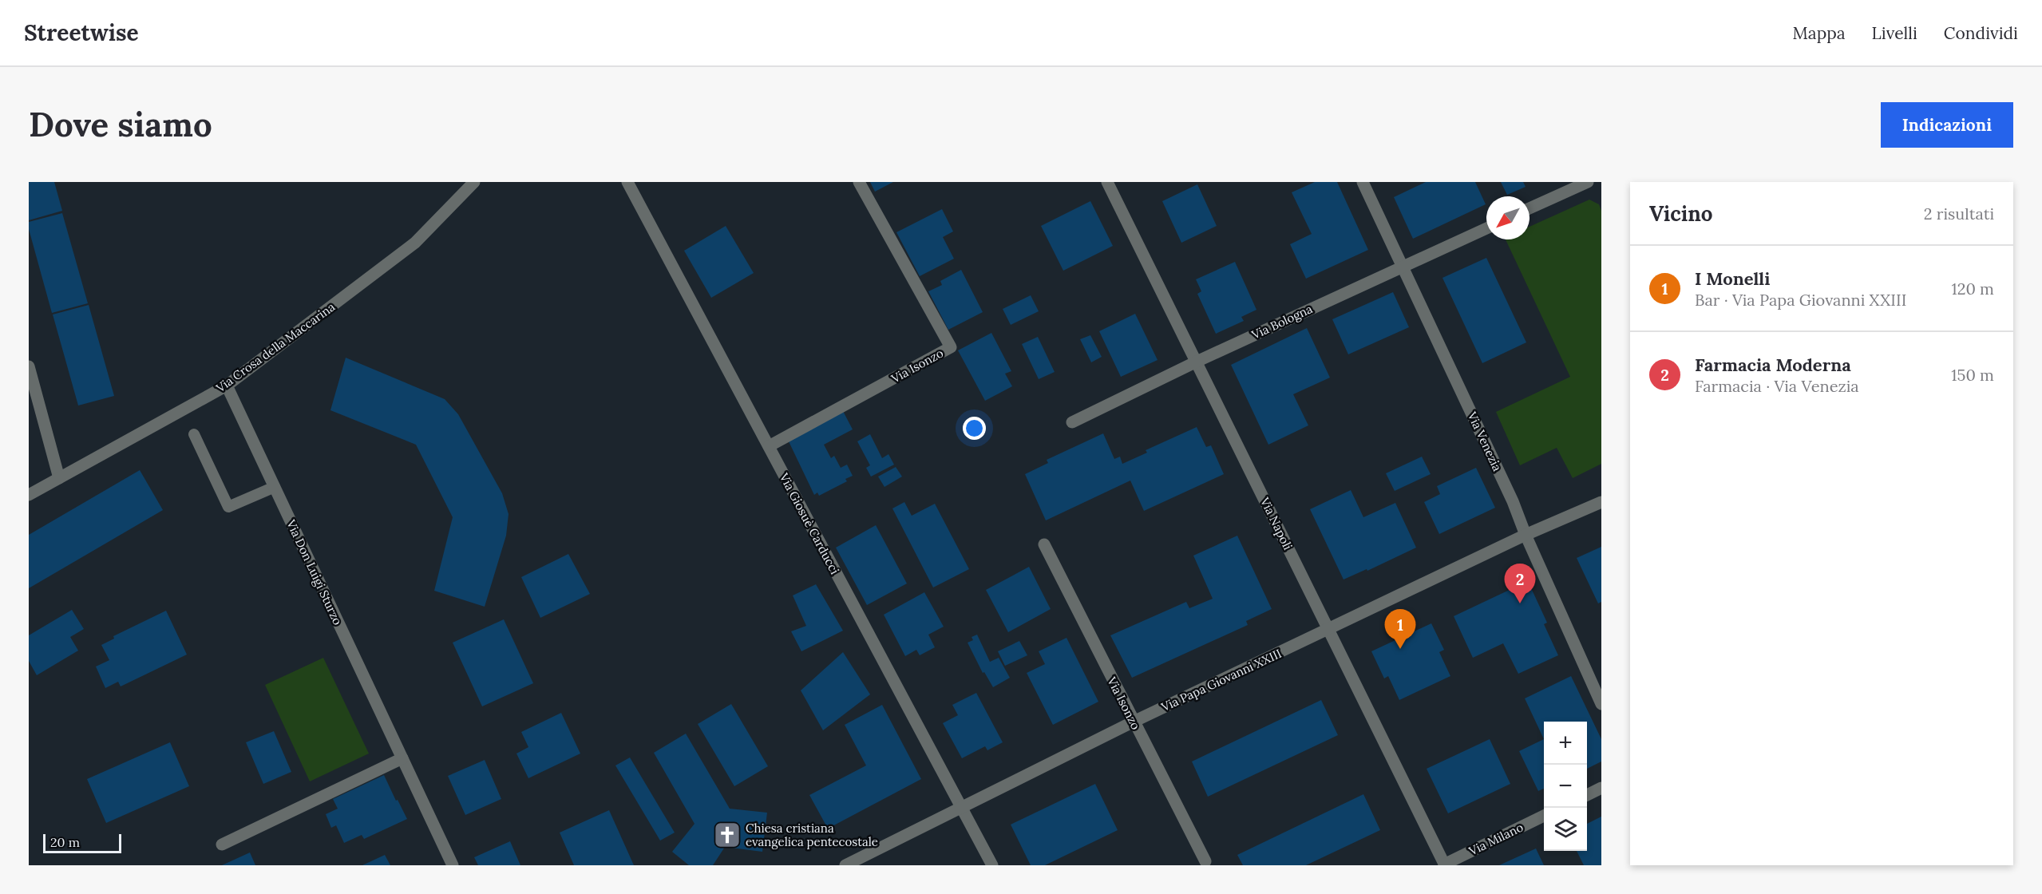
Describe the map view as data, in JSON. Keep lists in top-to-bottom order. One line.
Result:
{"streets":{"street":["Via Bologna","Via Crosa della Maccarina","Via Isonzo","Via Venezia","Via Giosuè Carducci","Via Napoli","Via Don Luigi Sturzo","Via Papa Giovanni XXIII","Via Milano"]},"crossings":[["Via Bologna","Via Venezia"],["Via Bologna","Via Napoli"],["Via Crosa della Maccarina","Via Don Luigi Sturzo"],["Via Isonzo","Via Giosuè Carducci"],["Via Isonzo","Via Papa Giovanni XXIII"],["Via Venezia","Via Papa Giovanni XXIII"],["Via Giosuè Carducci","Via Papa Giovanni XXIII"],["Via Napoli","Via Papa Giovanni XXIII"],["Via Napoli","Via Milano"]],"places":{"church":["Chiesa cristiana evangelica pentecostale"]},"scale_bar":"20 m","north":"bottom left","page":{"header":"Streetwise","nav":["Mappa","Livelli","Condividi"],"buttons":"Indicazioni","title":"Dove siamo","heading":["Vicino","2 risultati"],"list":[{"mark":"1","name":"I Monelli","note":"Bar · Via Papa Giovanni XXIII","value":"120 m"},{"mark":"2","name":"Farmacia Moderna","note":"Farmacia · Via Venezia","value":"150 m"}],"pins":["2","1"],"map_buttons":["+","−"],"scale":"20 m"}}
